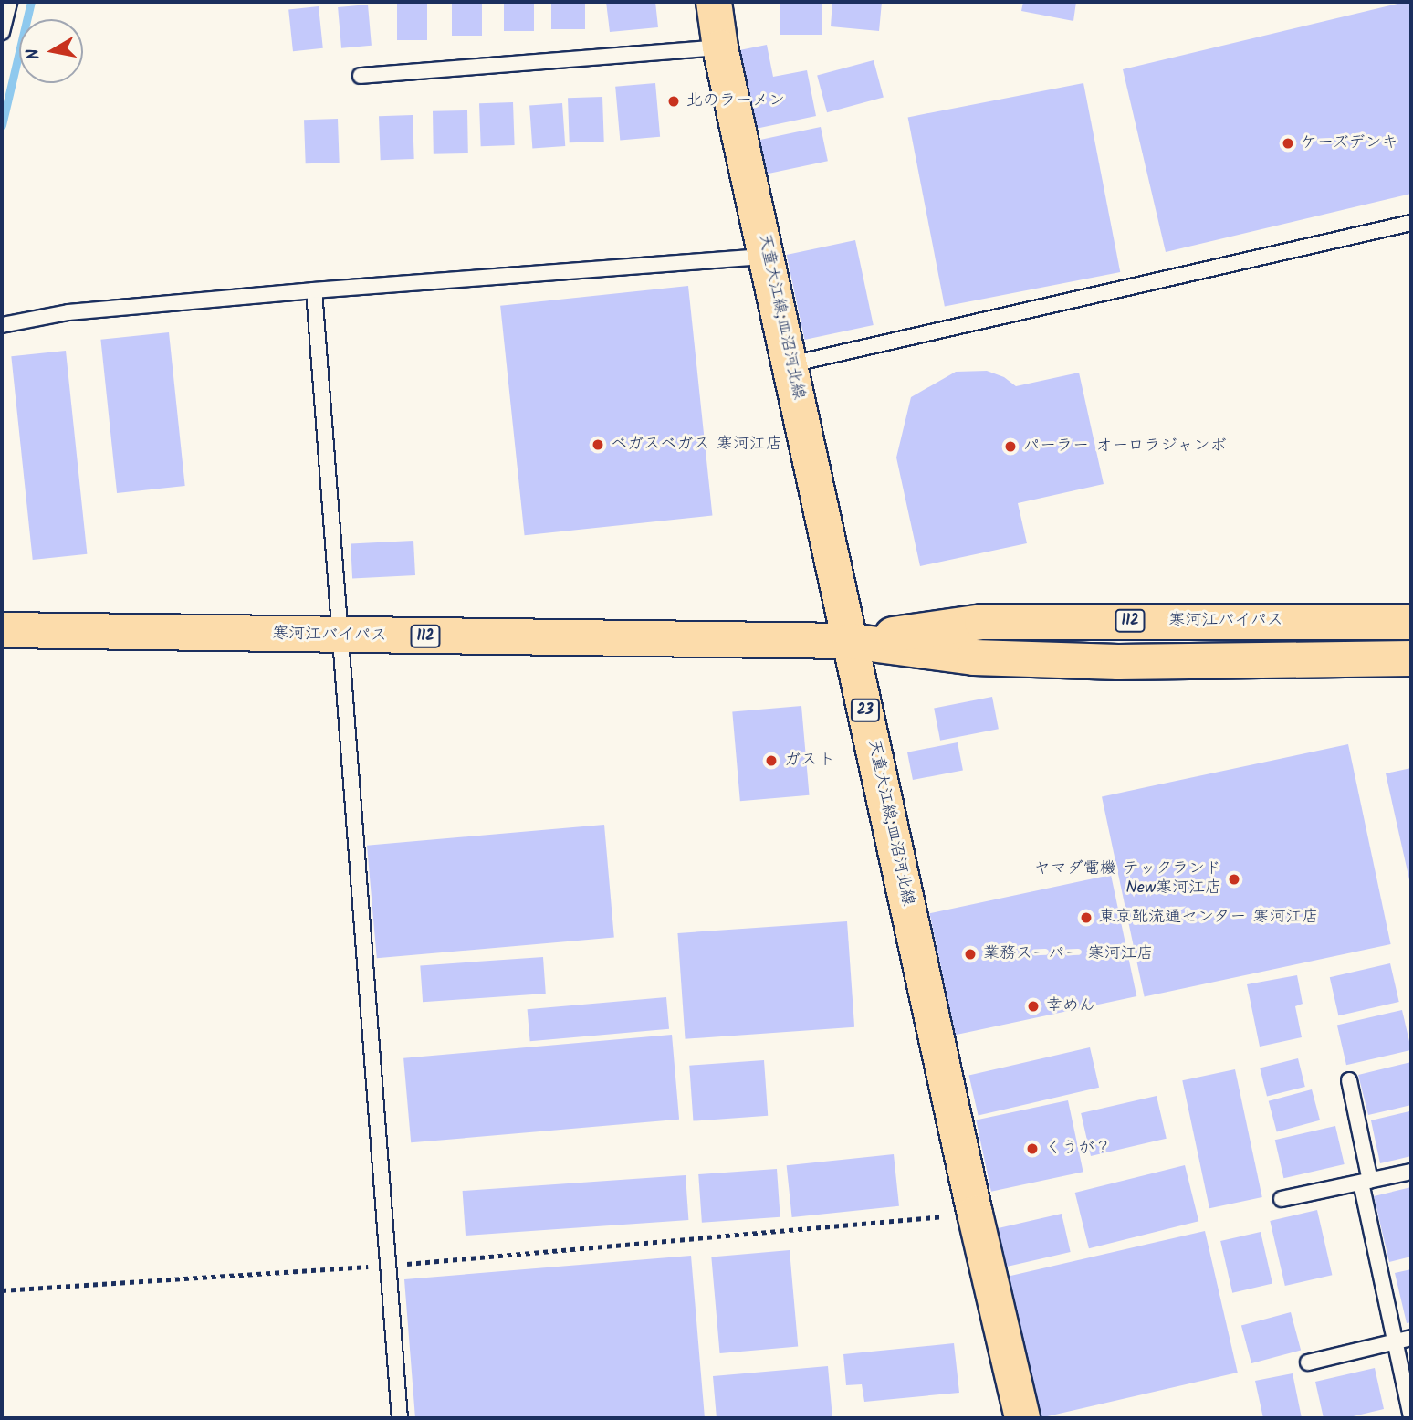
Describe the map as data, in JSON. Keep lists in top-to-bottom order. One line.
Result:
{"streets":{"main road":["天童大江線;皿沼河北線","112","寒河江バイパス","23"]},"crossings":[["天童大江線;皿沼河北線","寒河江バイパス"]],"places":["北のラーメン","ケーズデンキ","ベガスベガス 寒河江店","パーラー オーロラジャンボ","ガスト","ヤマダ電機 テックランド New寒河江店","東京靴流通センター 寒河江店","業務スーパー 寒河江店","幸めん","くうが？"],"north":"left"}
